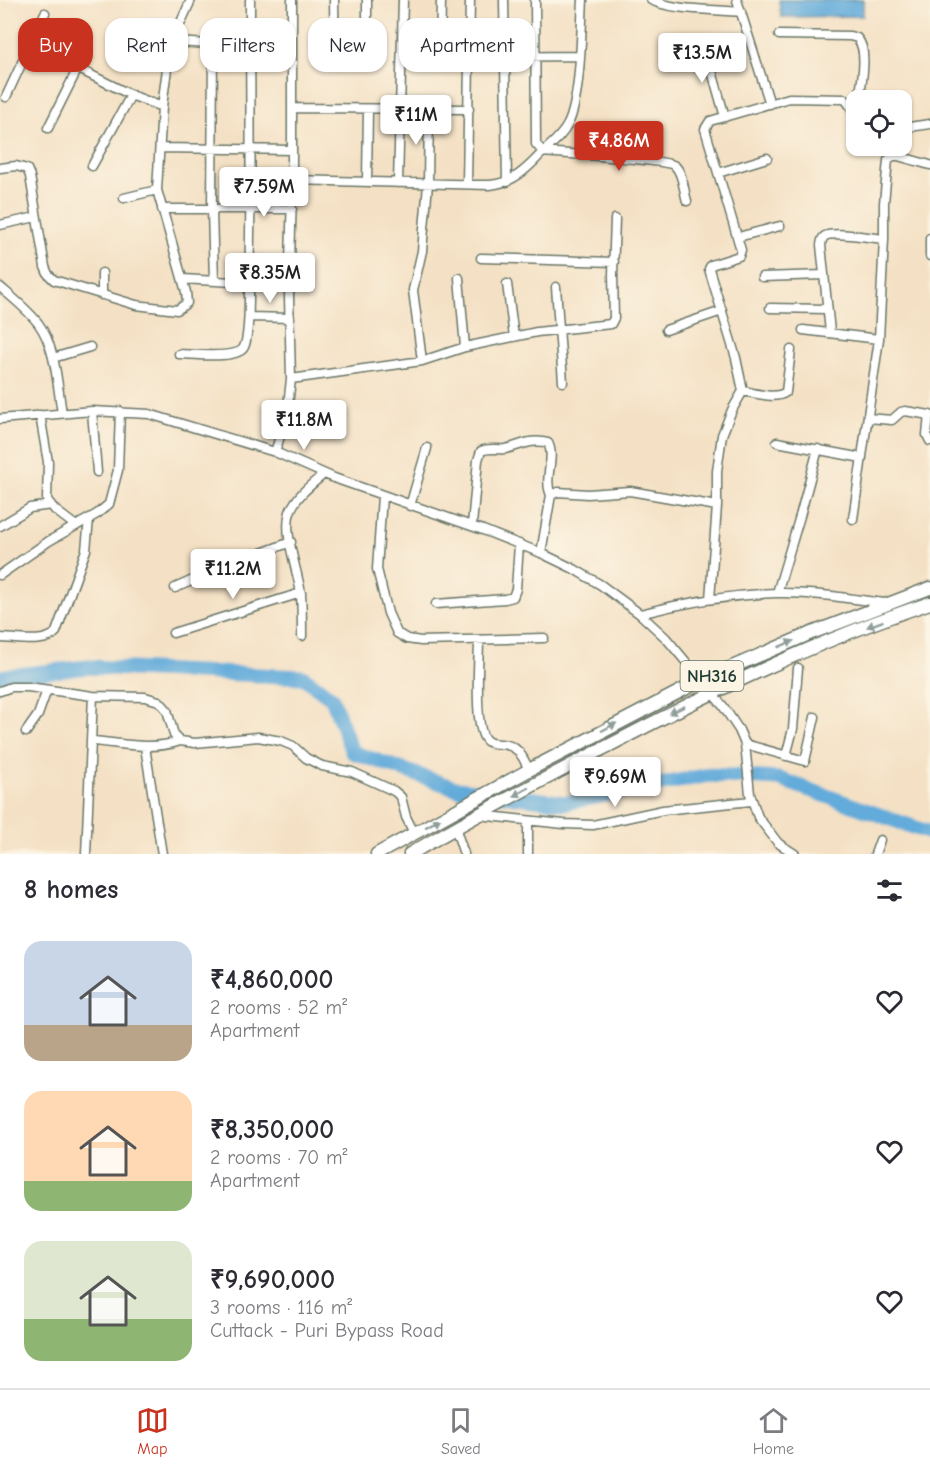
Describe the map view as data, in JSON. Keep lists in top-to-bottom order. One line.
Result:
{"streets":{"highway":["NH316"]},"page":{"chip":["Buy","Rent","Filters","New","Apartment"],"price":["₹13.5M","₹11M","₹4.86M","₹7.59M","₹8.35M","₹11.8M","₹11.2M","₹9.69M"],"heading":"8 homes","list":[{"name":"₹4,860,000","note":"2 rooms · 52 m² · Apartment"},{"name":"₹8,350,000","note":"2 rooms · 70 m² · Apartment"},{"name":"₹9,690,000","note":"3 rooms · 116 m² · Cuttack - Puri Bypass Road"}],"tabs":["Map","Saved","Home"]}}
